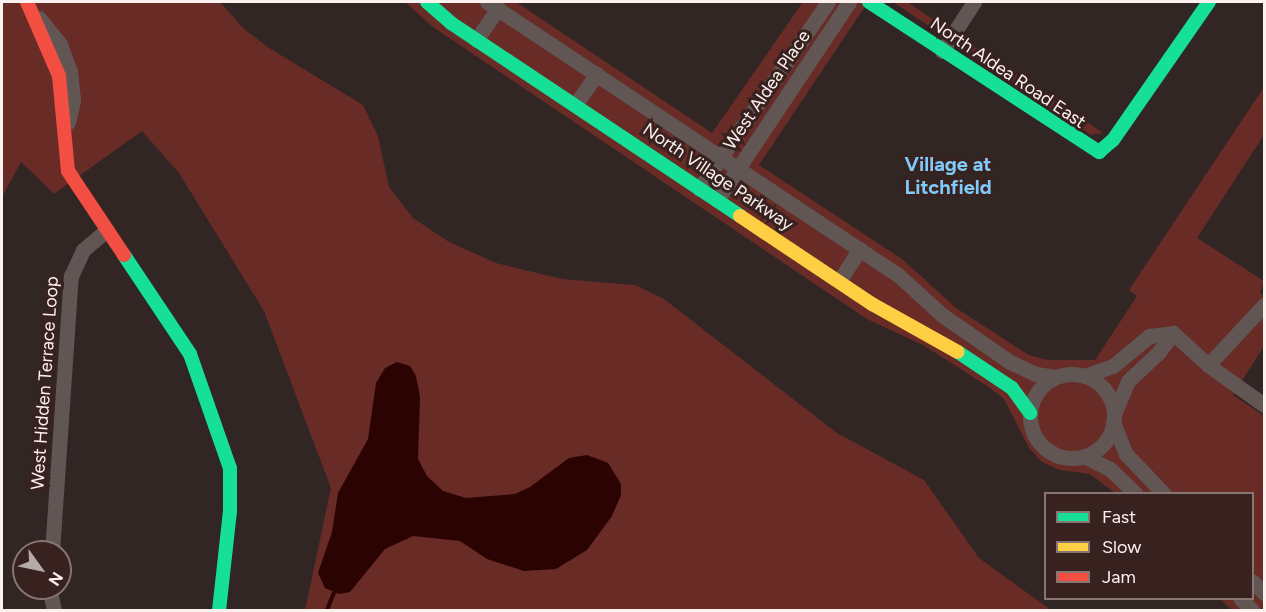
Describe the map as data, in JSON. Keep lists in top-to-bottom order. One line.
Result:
{"streets":{"street":["North Aldea Road East","West Aldea Place","North Village Parkway","West Hidden Terrace Loop"]},"crossings":[["West Aldea Place","North Village Parkway"]],"districts":["Village at Litchfield"],"legend":["Fast","Slow","Jam"],"north":"bottom right"}
